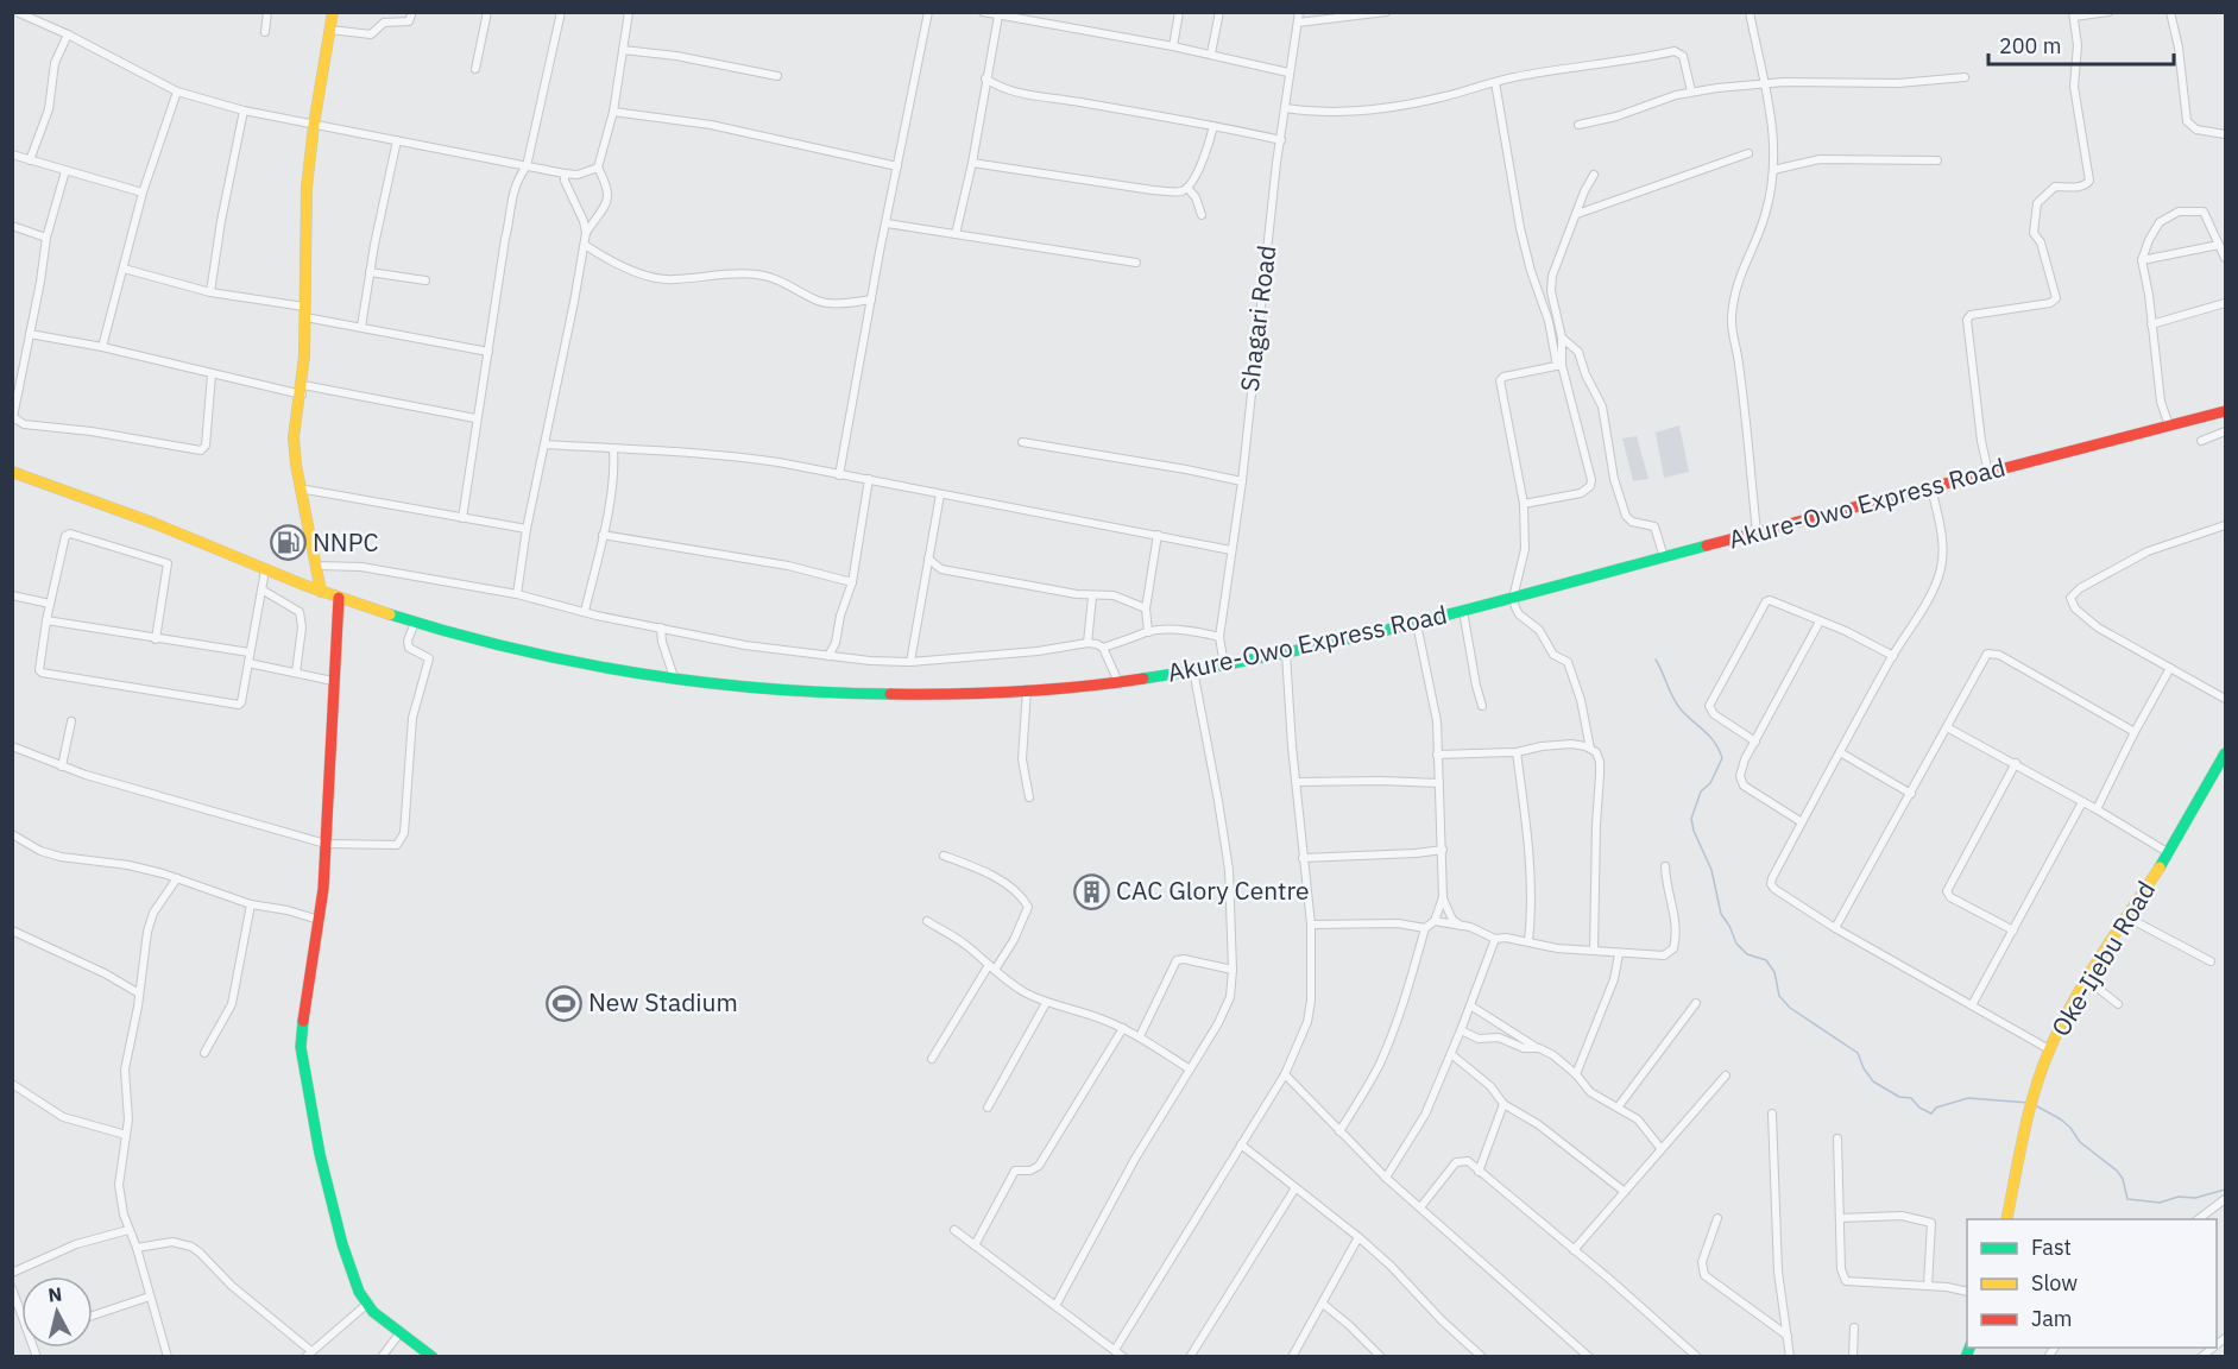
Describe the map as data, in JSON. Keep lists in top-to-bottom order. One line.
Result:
{"streets":{"main road":["Akure-Owo Express Road","Oke-Ijebu Road"],"street":["Shagari Road"]},"crossings":[["Shagari Road","Akure-Owo Express Road"]],"places":{"fuel station":["NNPC"],"building":["CAC Glory Centre"],"sports":["New Stadium"]},"legend":["Fast","Slow","Jam"],"scale_bar":"200 m","north":"top"}
